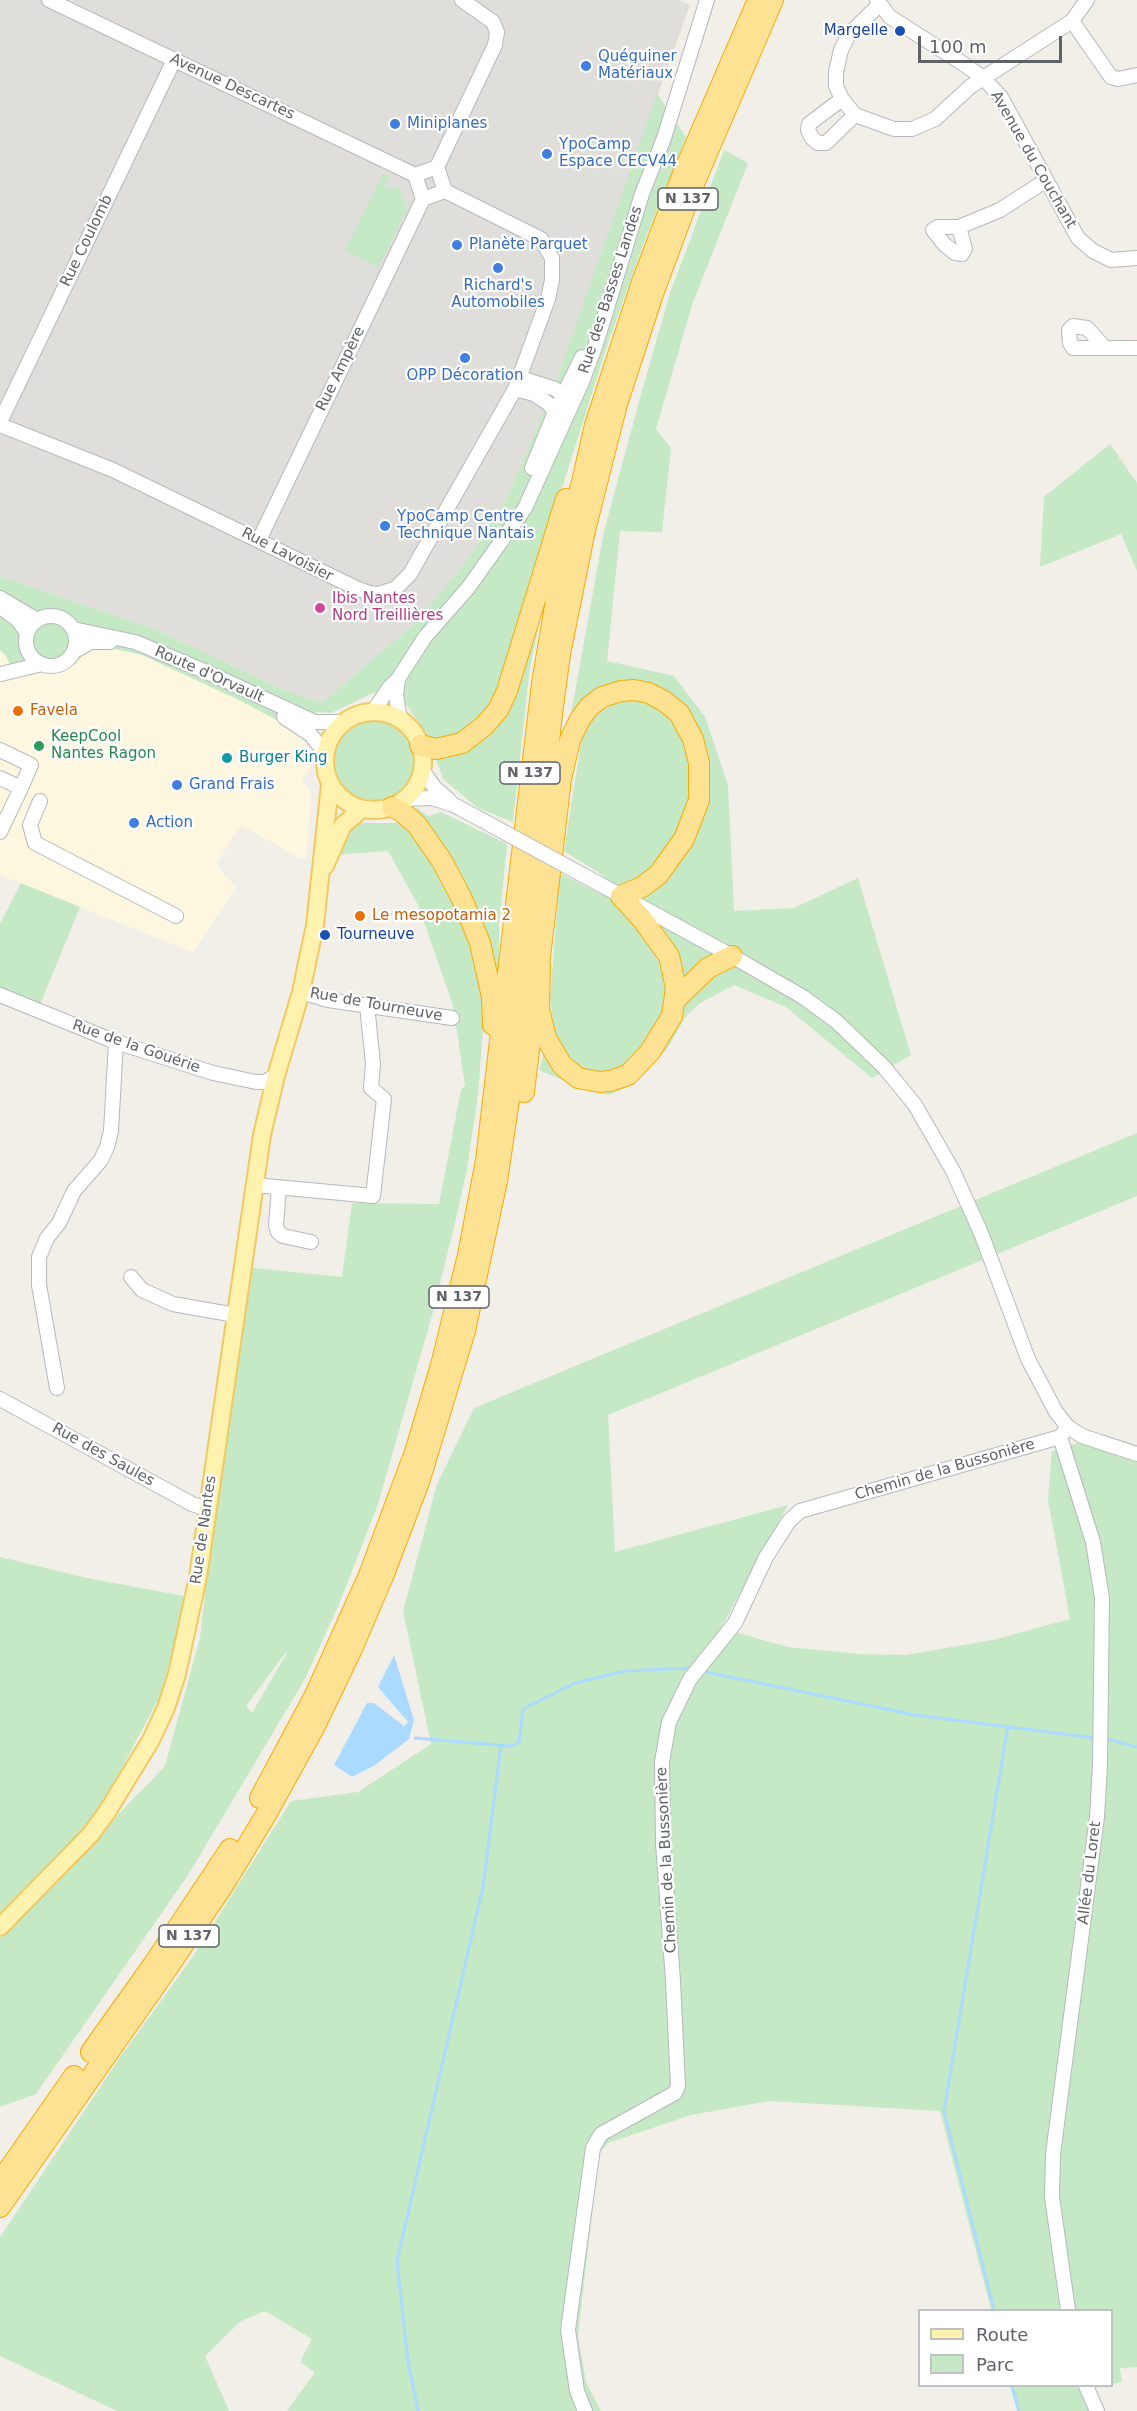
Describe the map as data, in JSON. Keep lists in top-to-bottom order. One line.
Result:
{"streets":{"highway":["N 137"],"main road":["Rue de Nantes"],"street":["Avenue Descartes","Avenue du Couchant","Rue Coulomb","Rue des Basses Landes","Rue Ampère","Rue Lavoisier","Route d'Orvault","Rue de Tourneuve","Rue de la Gouérie","Rue des Saules","Chemin de la Bussonière","Allée du Loret"]},"crossings":[["Avenue Descartes","Rue Coulomb"],["Rue Coulomb","Rue Lavoisier"],["Rue des Basses Landes","Route d'Orvault"],["Rue Ampère","Rue Lavoisier"],["Rue de Tourneuve","Rue de Nantes"],["Rue de la Gouérie","Rue de Nantes"],["Rue des Saules","Rue de Nantes"],["Chemin de la Bussonière","Allée du Loret"]],"places":["Margelle","Quéguiner Matériaux","Miniplanes","YpoCamp Espace CECV44","Planète Parquet","Richard's Automobiles","OPP Décoration","YpoCamp Centre Technique Nantais","Ibis Nantes Nord Treillières","Favela","KeepCool Nantes Ragon","Burger King","Grand Frais","Action","Le mesopotamia 2","Tourneuve"],"legend":["Route","Parc"],"scale_bar":"100 m"}
